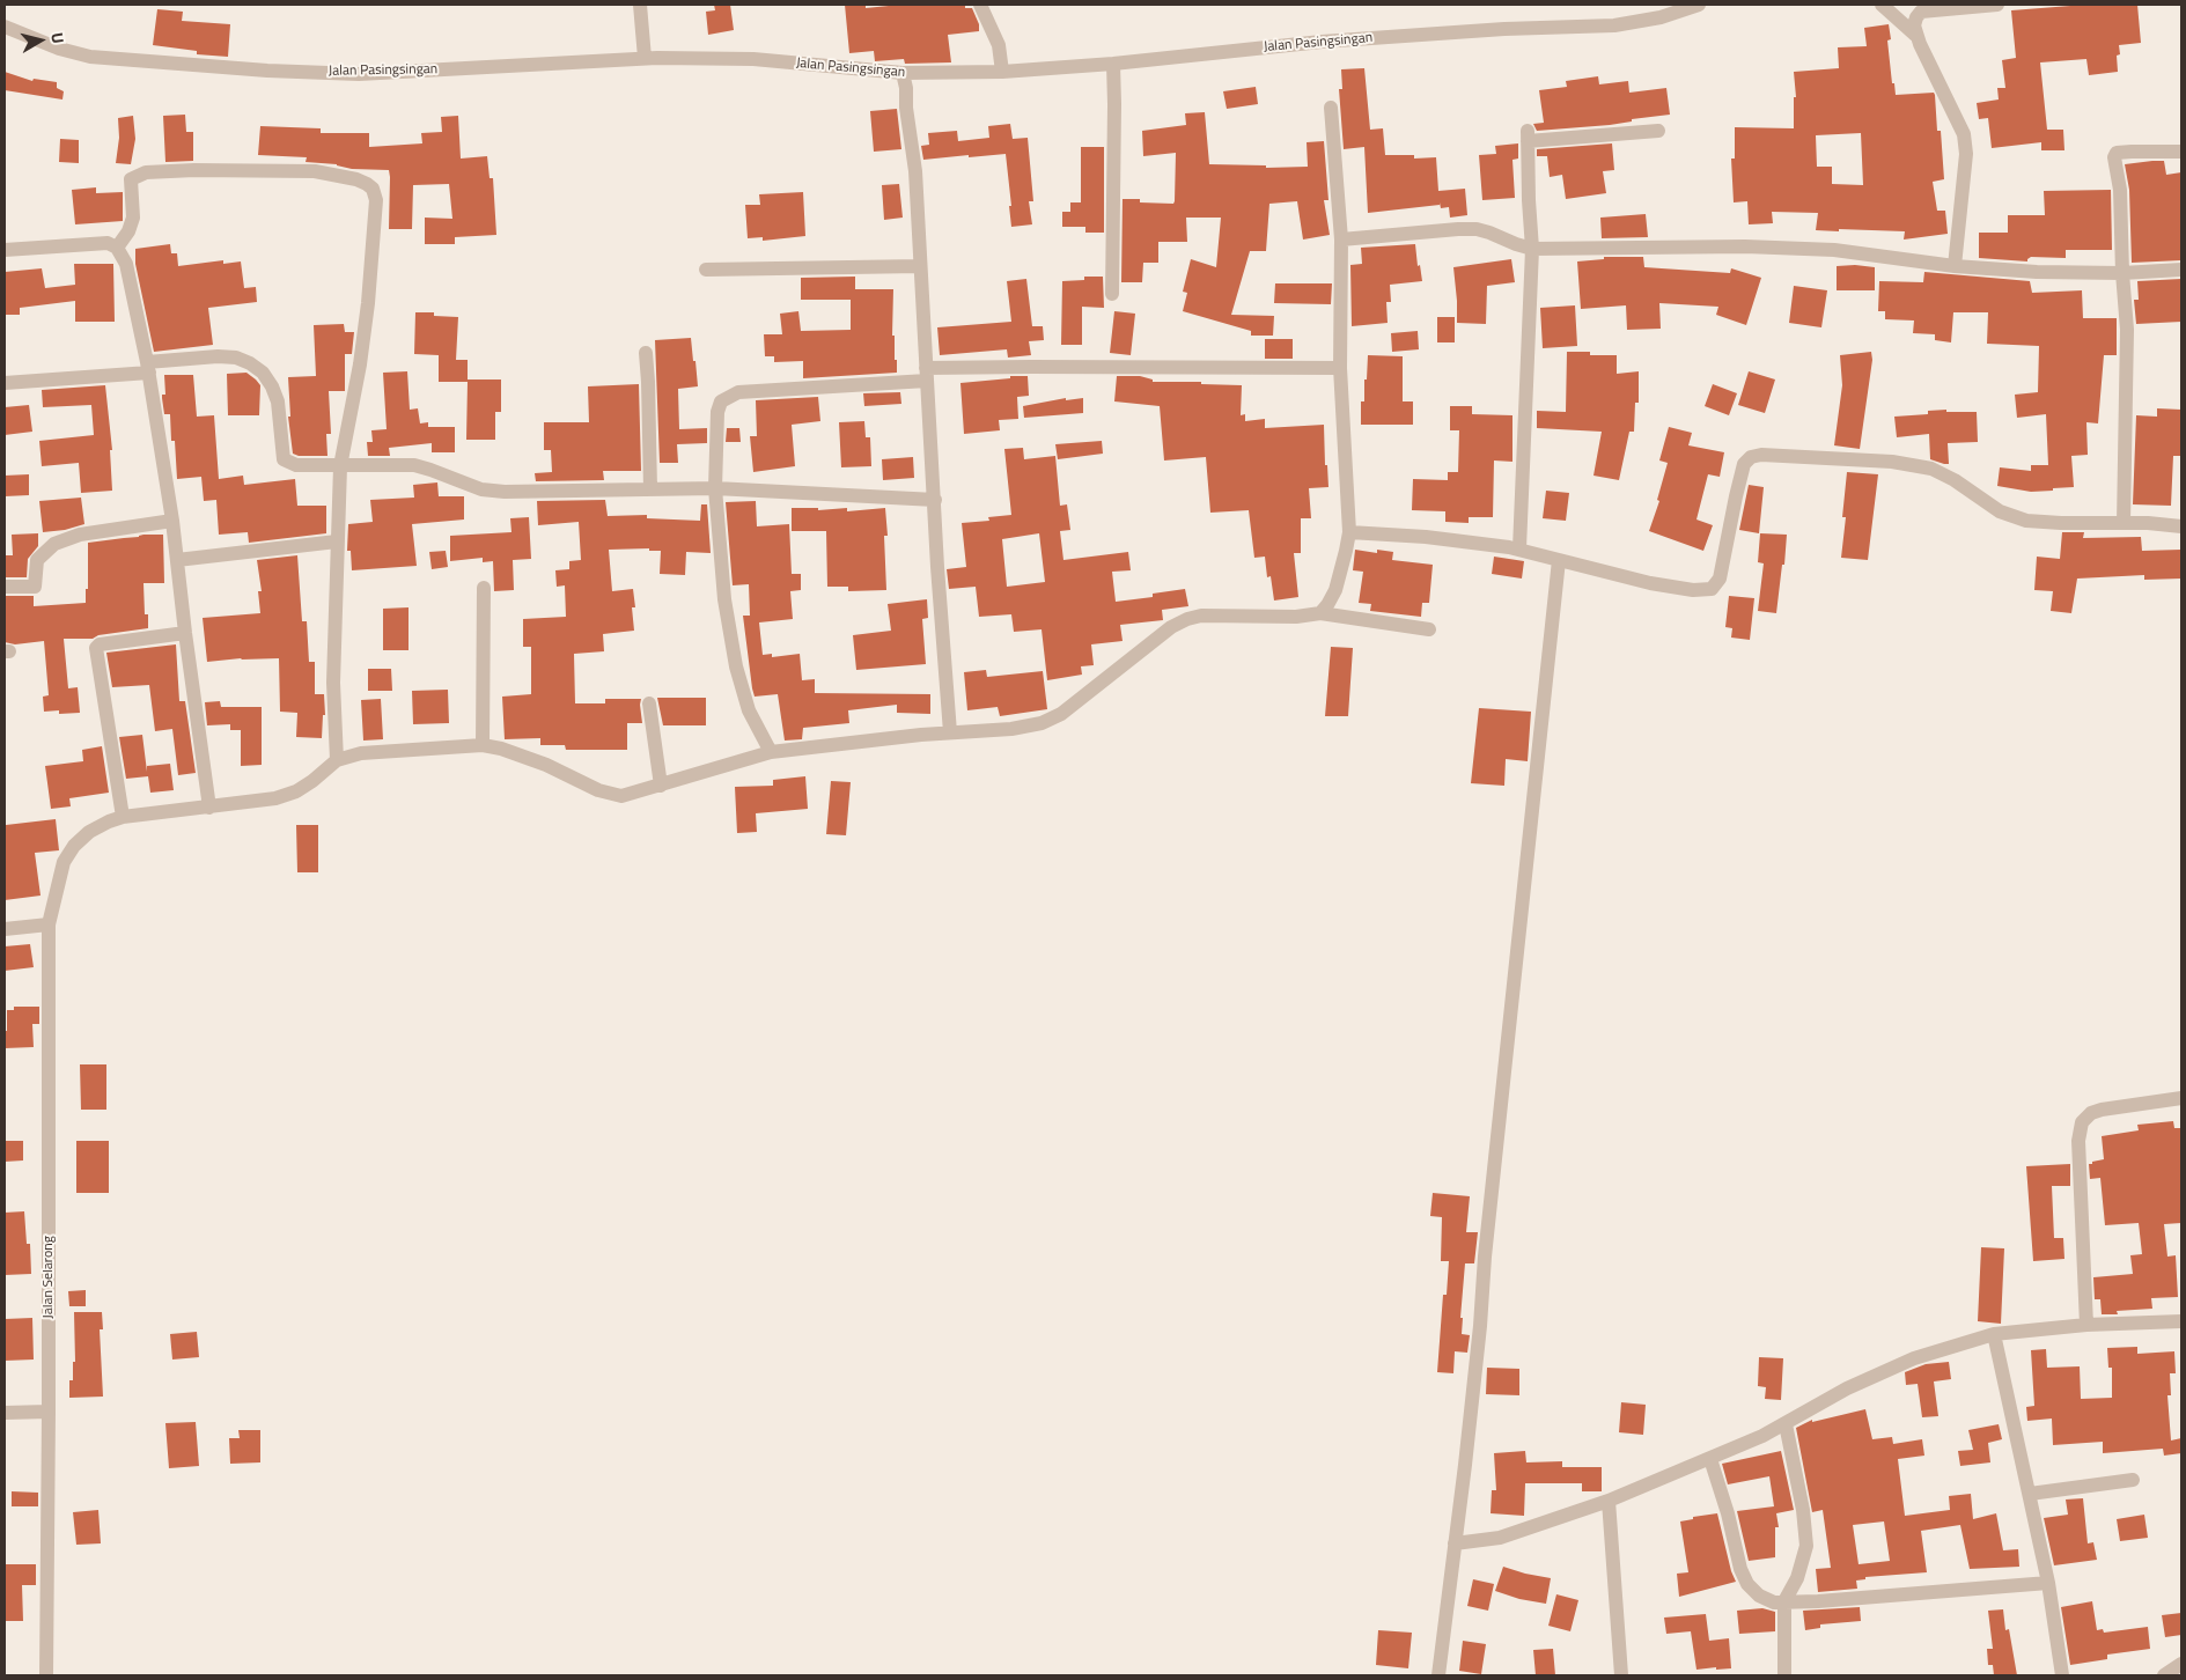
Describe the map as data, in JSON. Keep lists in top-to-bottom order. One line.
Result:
{"streets":{"street":["Jalan Pasingsingan","Jalan Selarong"]},"north":"right"}
